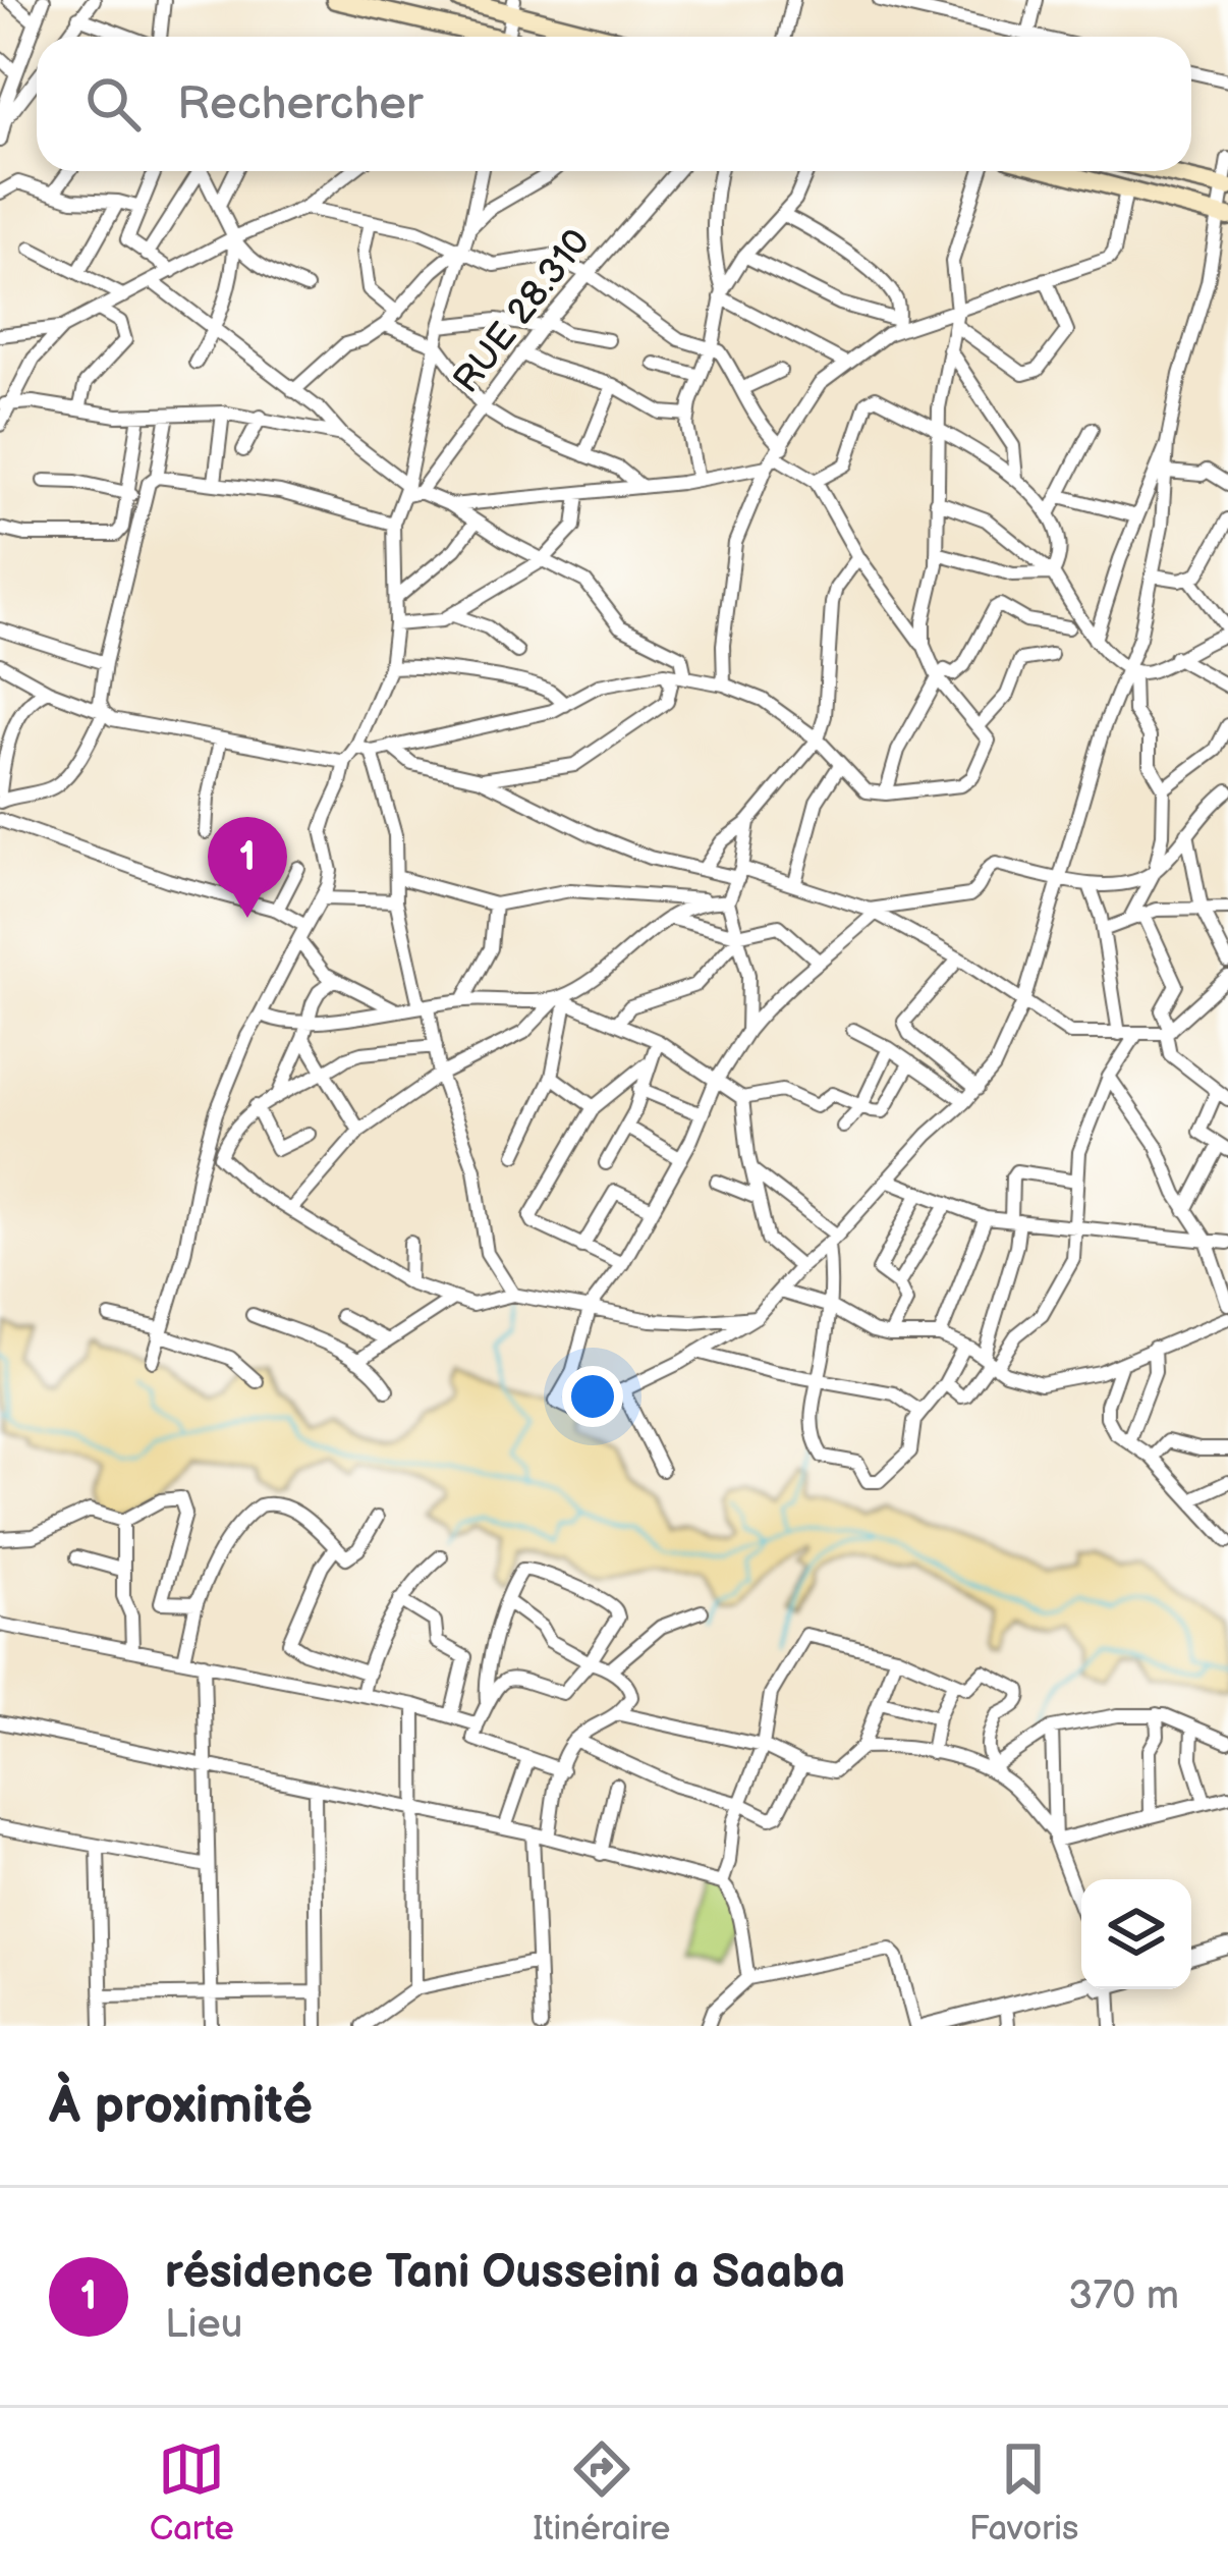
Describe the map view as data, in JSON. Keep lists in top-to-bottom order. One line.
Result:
{"streets":{"street":["RUE 28.310"]},"page":{"search":"Rechercher","pins":"1","heading":"À proximité","list":[{"mark":"1","name":"résidence Tani Ousseini a Saaba","note":"Lieu","value":"370 m"}],"nav":["Carte","Itinéraire","Favoris"]}}
